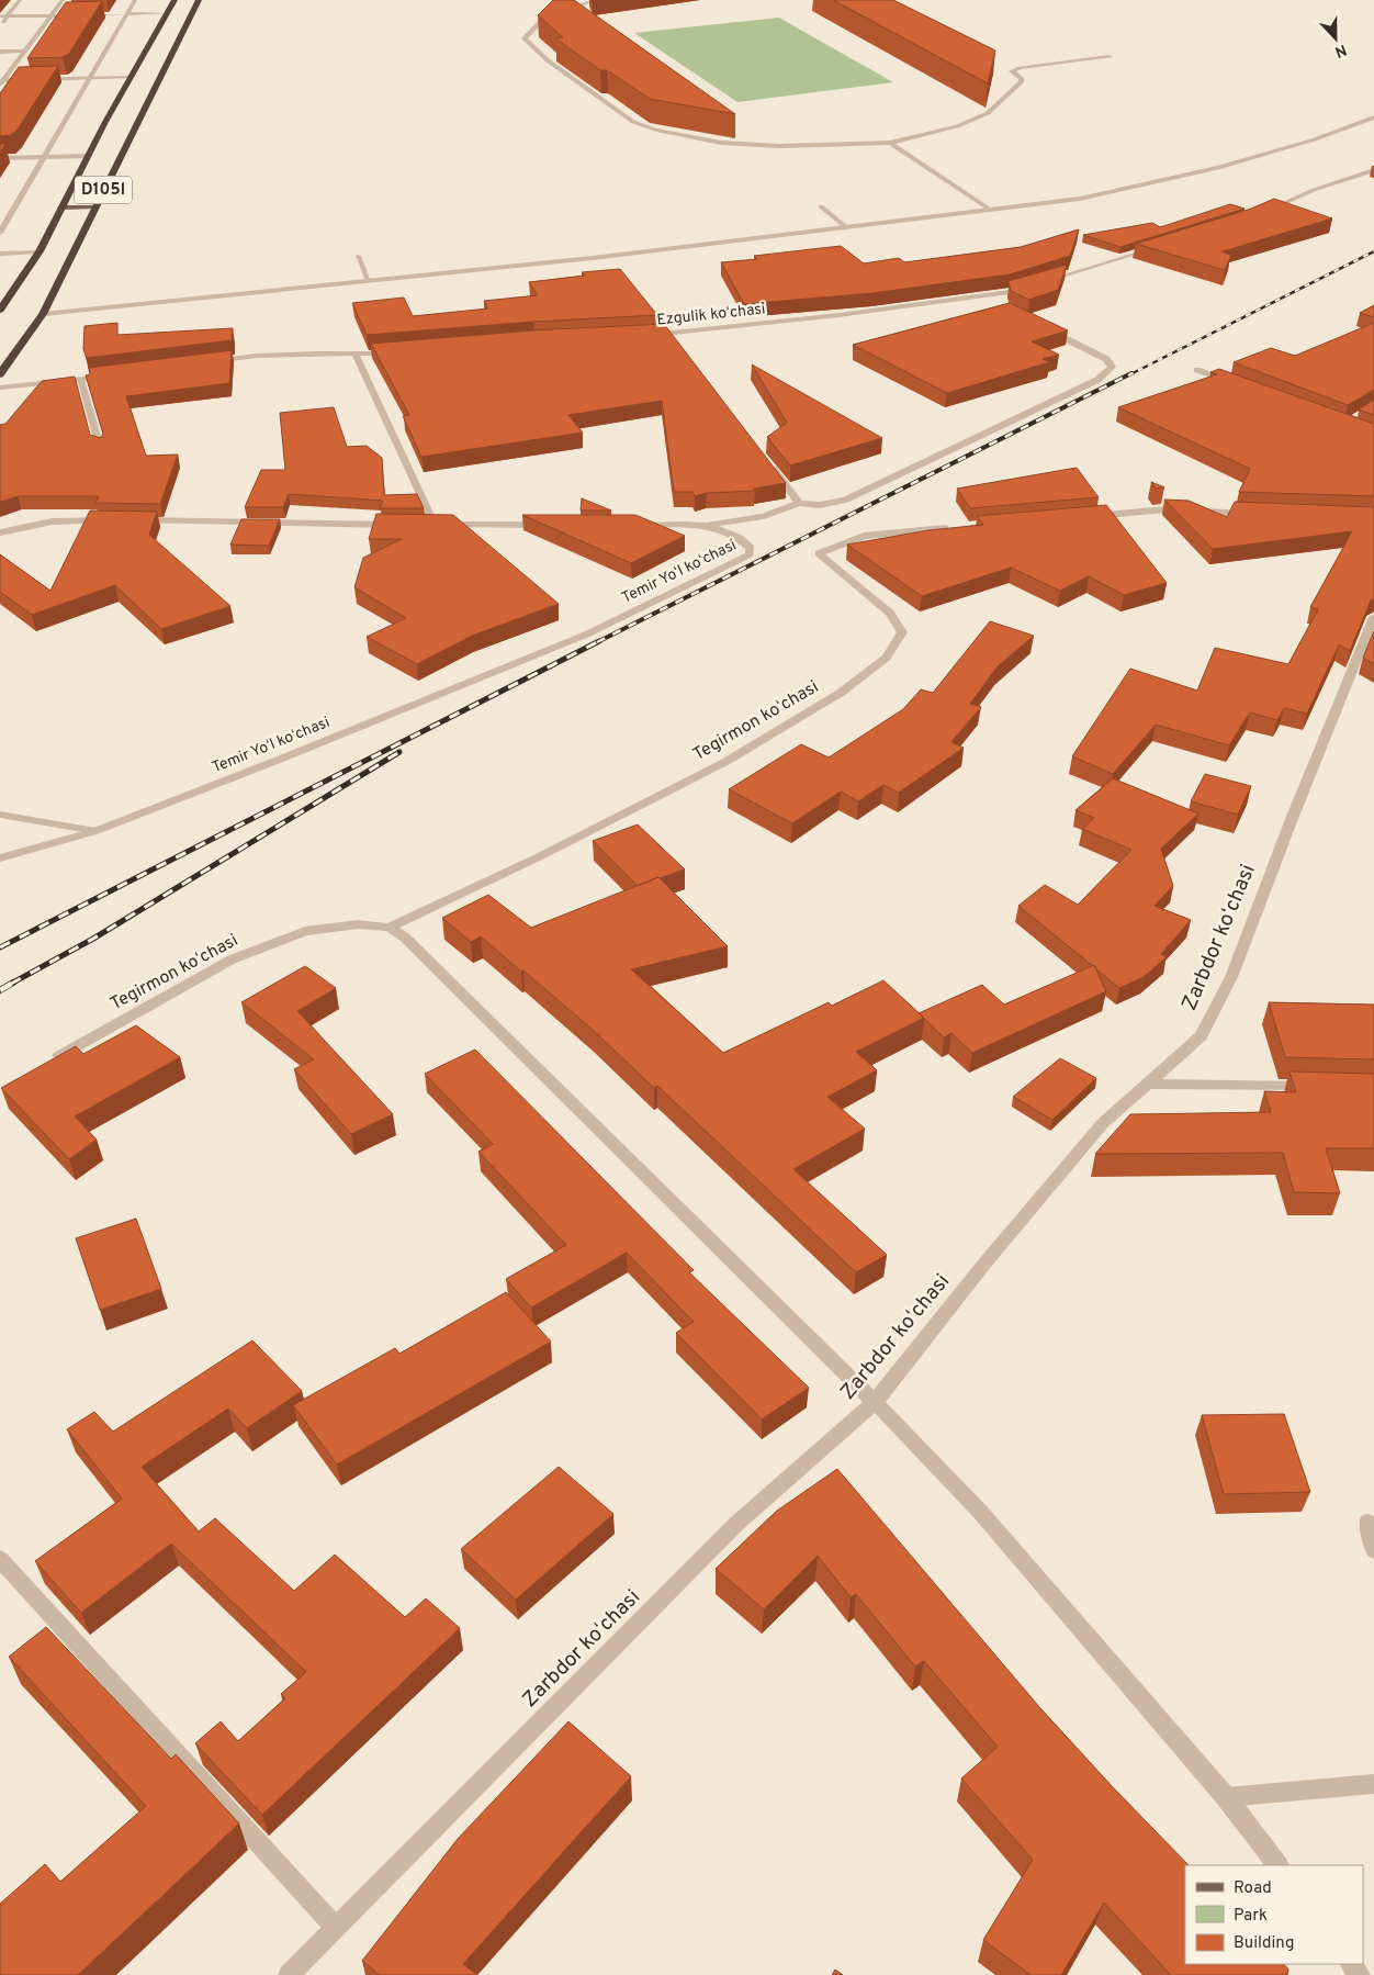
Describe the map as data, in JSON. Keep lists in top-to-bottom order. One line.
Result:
{"streets":{"highway":["D105l"],"street":["Ezgulik koʻchasi","Temir Yoʻl koʻchasi","Tegirmon koʻchasi","Zarbdor koʻchasi"]},"legend":["Road","Park","Building"],"north":"bottom"}
